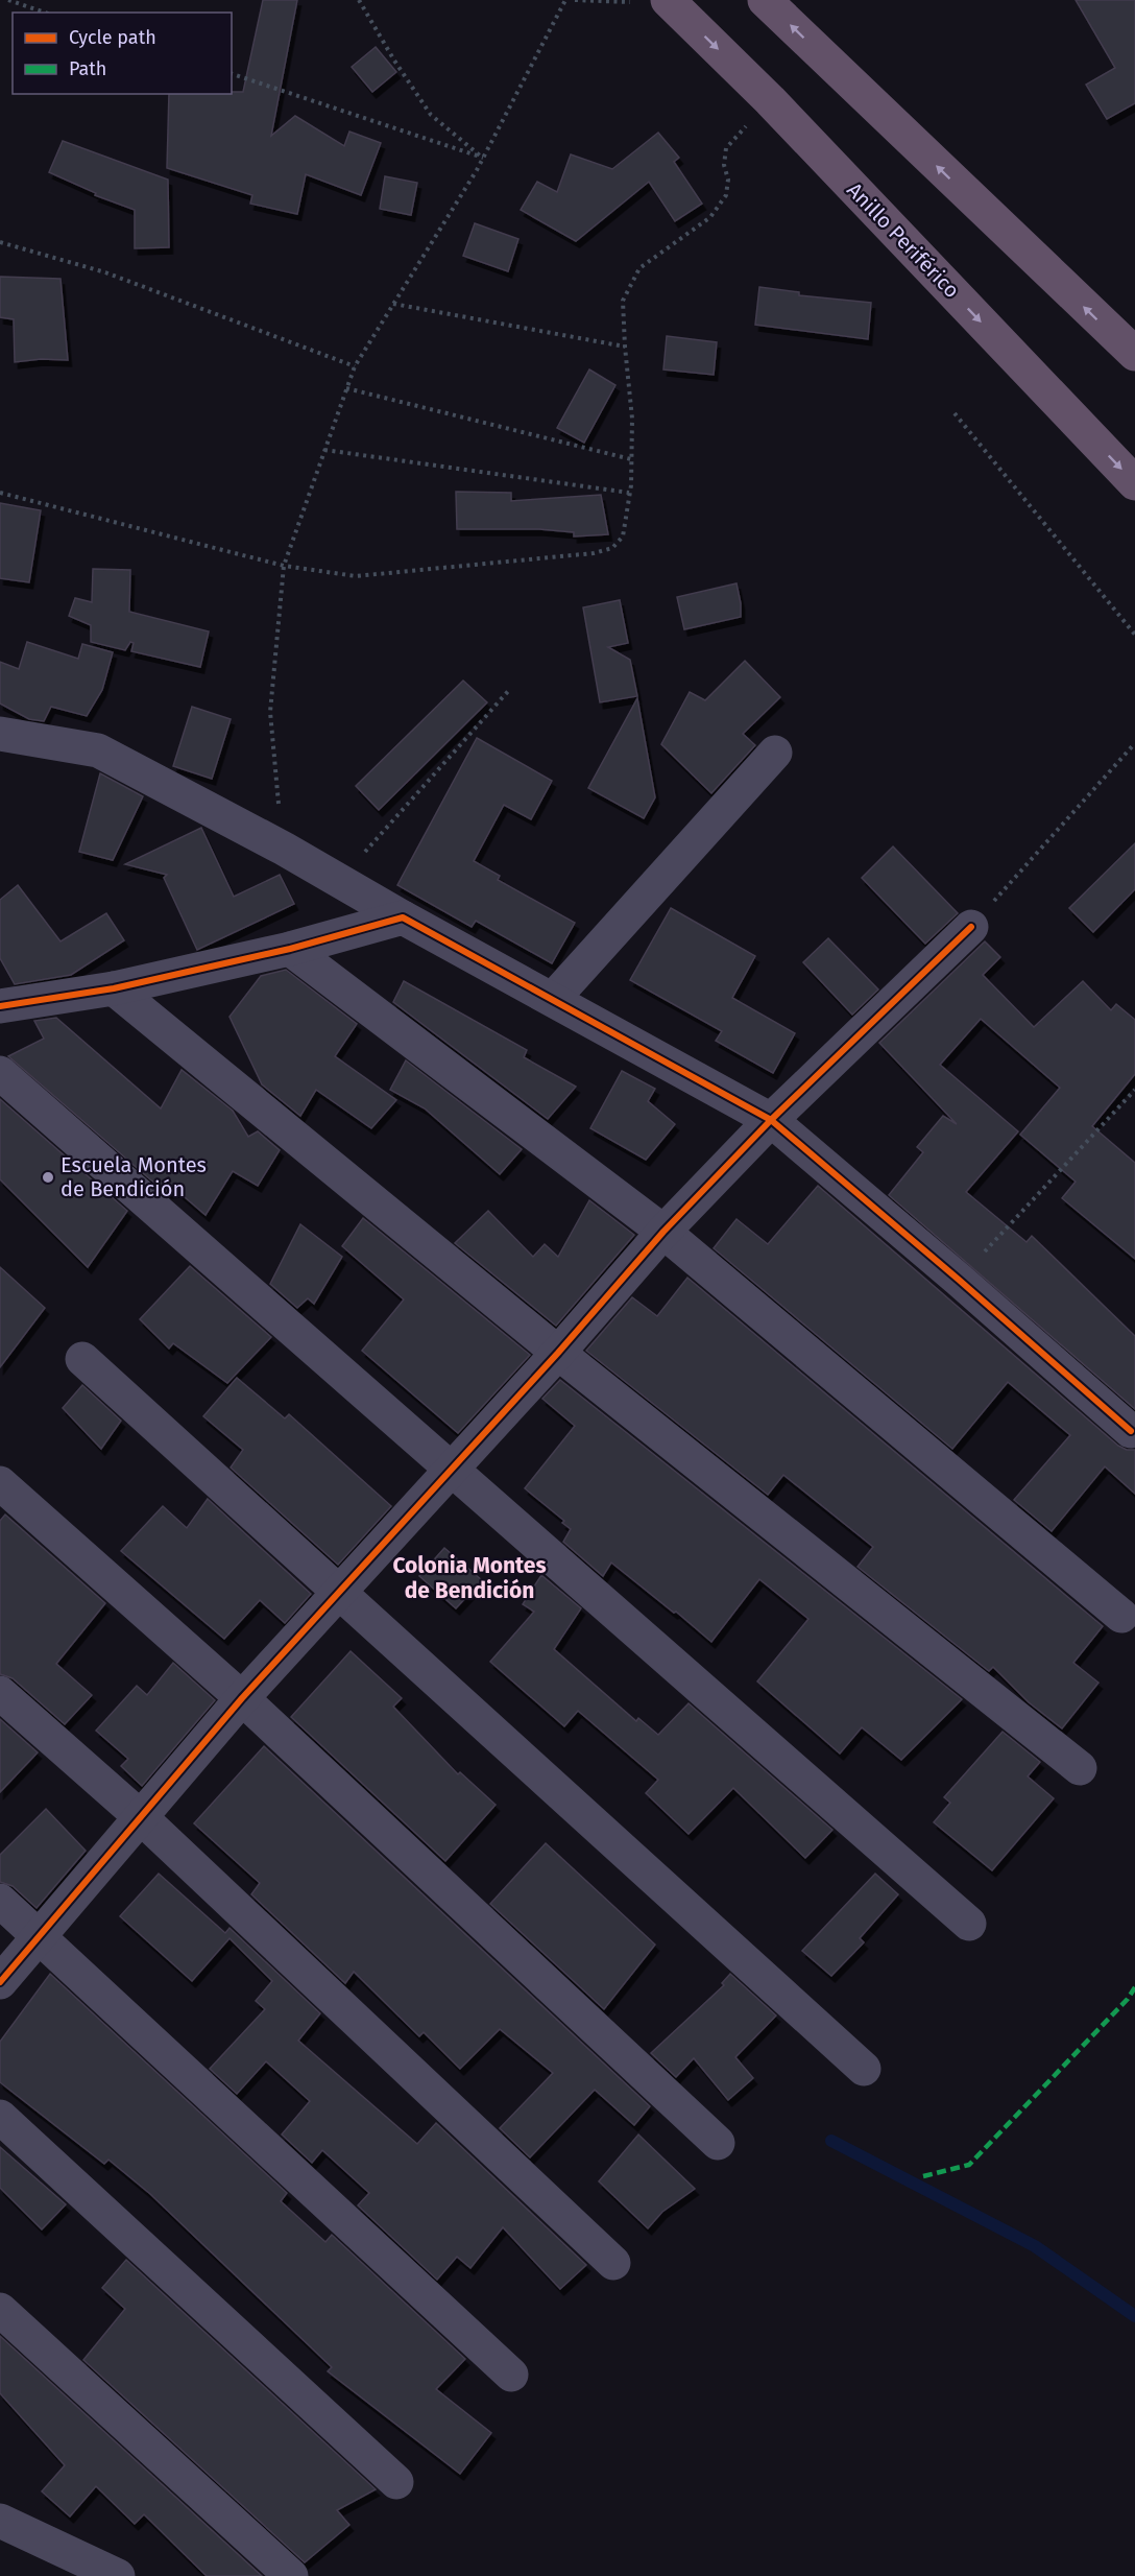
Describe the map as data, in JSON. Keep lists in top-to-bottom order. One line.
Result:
{"streets":{"highway":["Anillo Periférico"]},"districts":["Colonia Montes de Bendición"],"places":["Escuela Montes de Bendición"],"legend":["Cycle path","Path"]}
